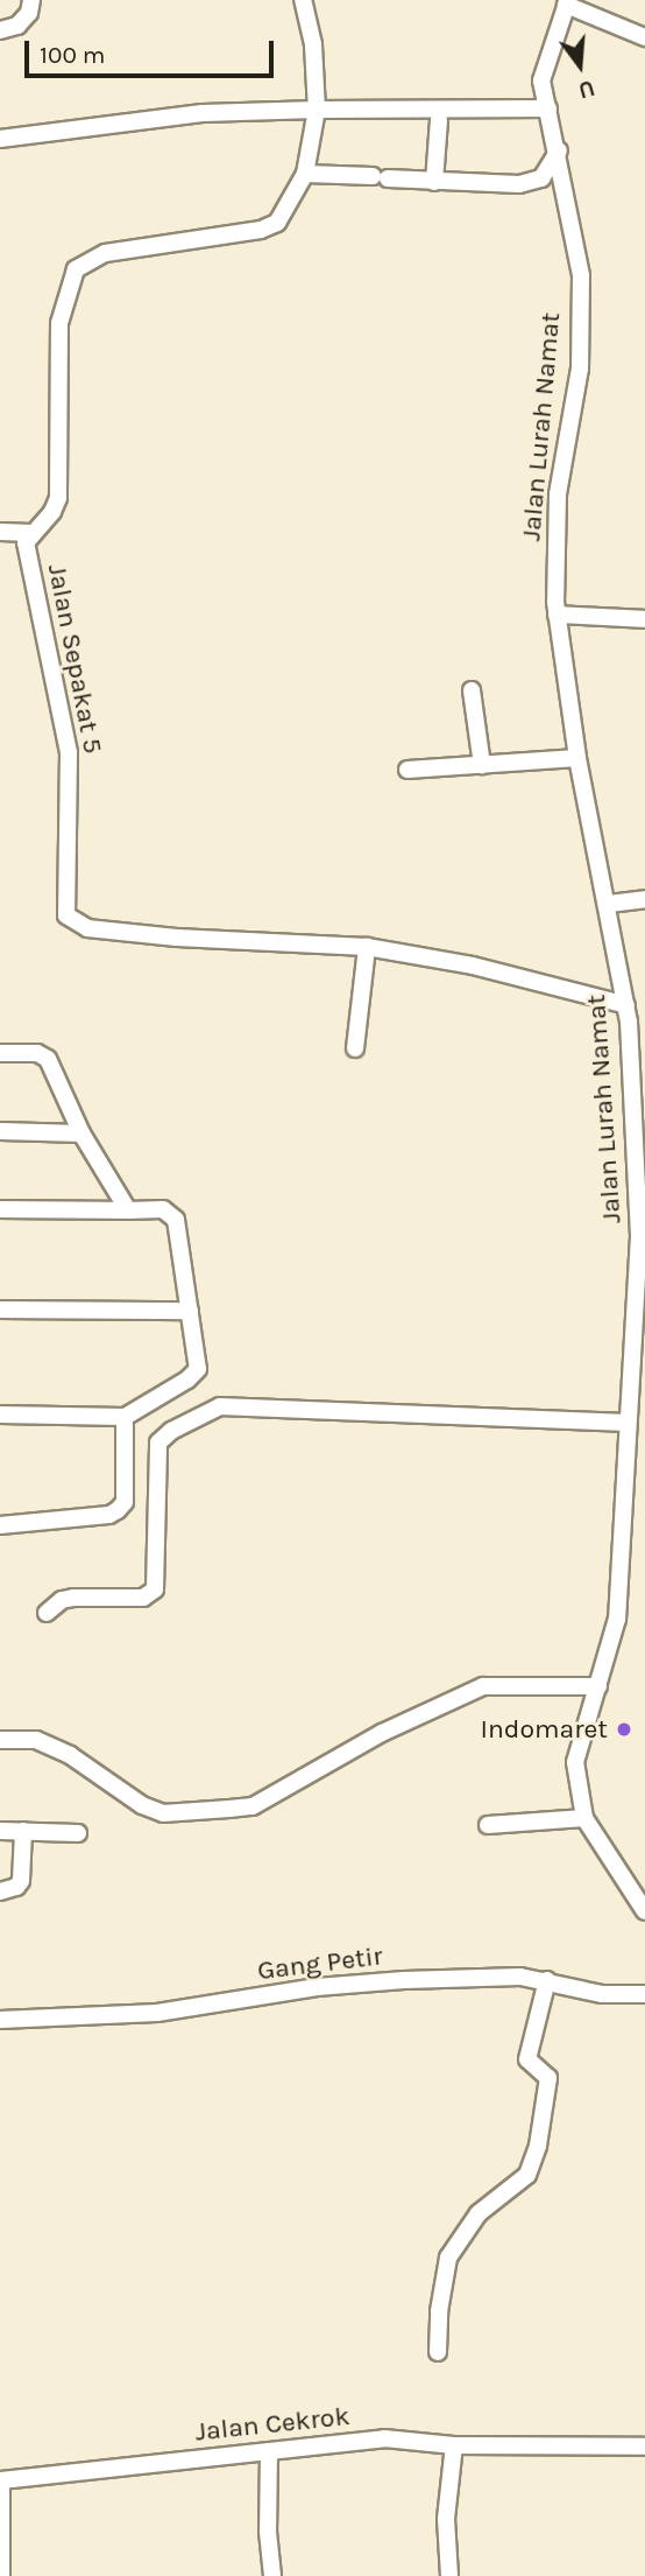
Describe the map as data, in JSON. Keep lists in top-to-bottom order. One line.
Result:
{"streets":{"street":["Jalan Lurah Namat","Jalan Sepakat 5","Gang Petir","Jalan Cekrok"]},"crossings":[["Jalan Lurah Namat","Jalan Sepakat 5"]],"places":["Indomaret"],"scale_bar":"100 m","north":"bottom"}
